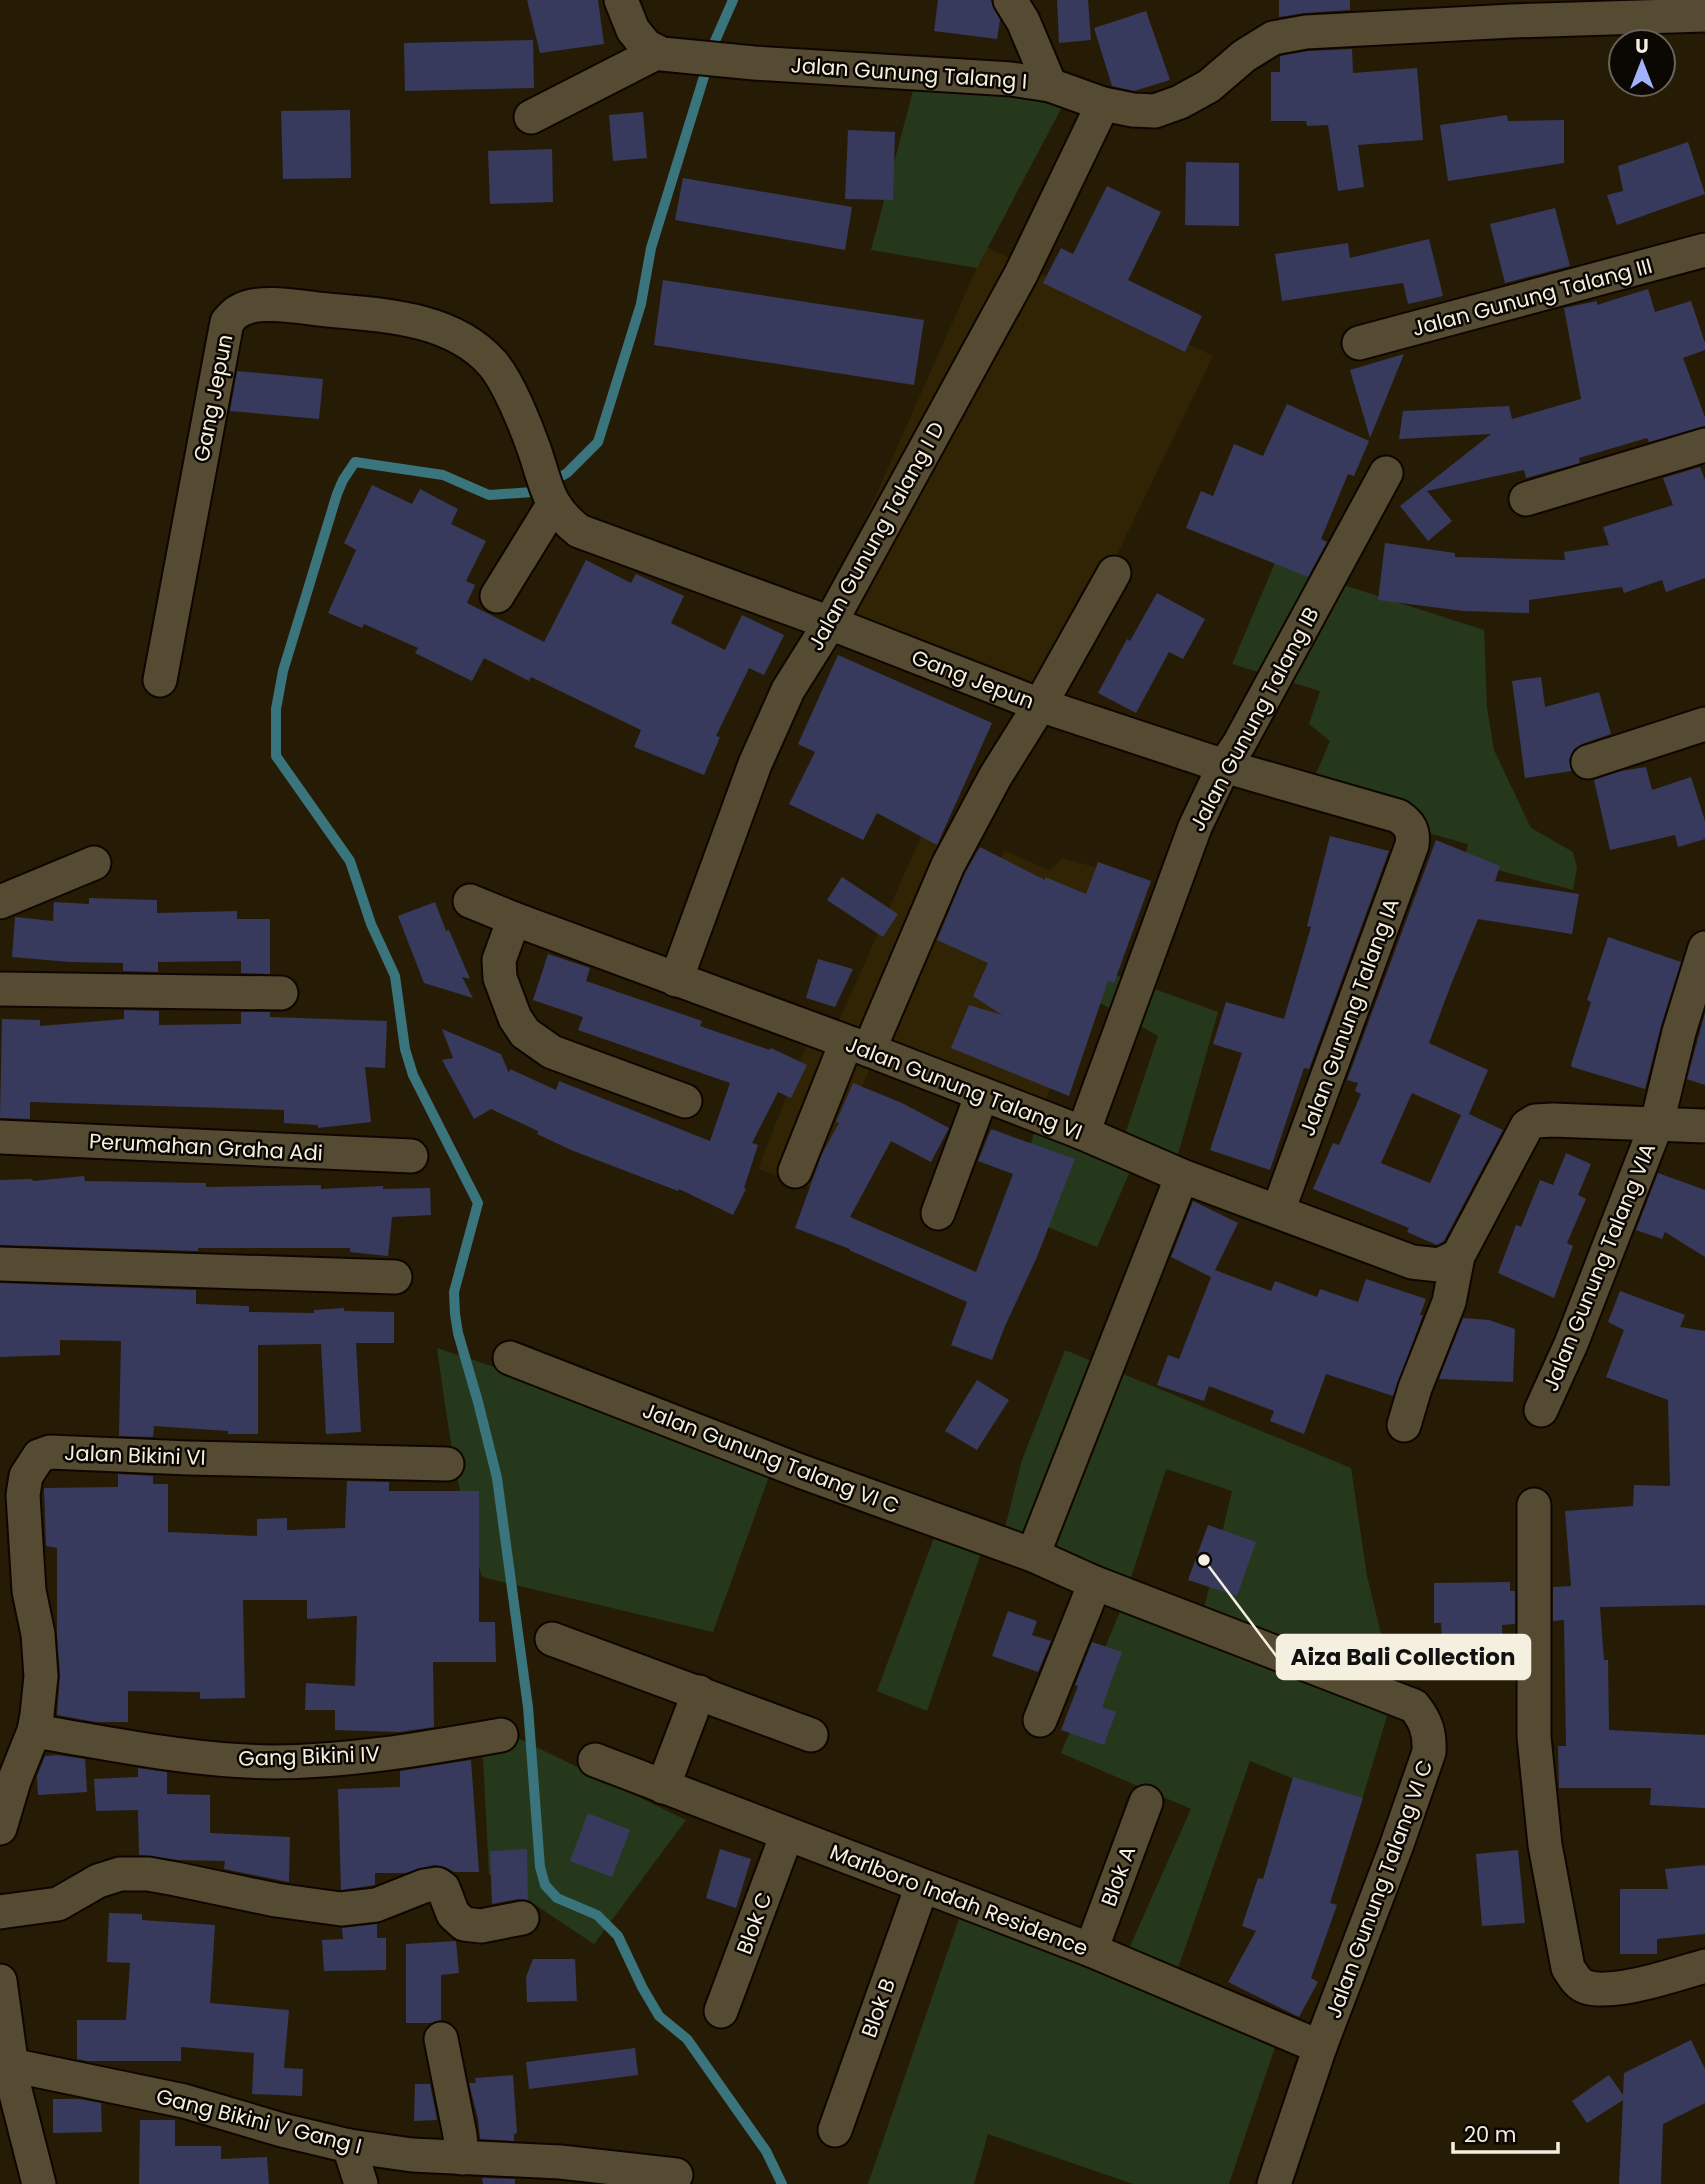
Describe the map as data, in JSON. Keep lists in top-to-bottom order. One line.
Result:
{"streets":{"street":["Jalan Gunung Talang I","Jalan Gunung Talang III","Gang Jepun","Jalan Gunung Talang I D","Jalan Gunung Talang IB","Jalan Gunung Talang IA","Jalan Gunung Talang VI","Perumahan Graha Adi","Jalan Gunung Talang VIA","Jalan Bikini VI","Jalan Gunung Talang VI C","Gang Bikini IV","Blok A","Marlboro Indah Residence","Blok C","Blok B","Gang Bikini V Gang I"]},"crossings":[["Jalan Gunung Talang I","Jalan Gunung Talang I D"],["Gang Jepun","Jalan Gunung Talang I D"],["Gang Jepun","Jalan Gunung Talang IB"],["Gang Jepun","Jalan Gunung Talang IA"],["Jalan Gunung Talang I D","Jalan Gunung Talang VI"],["Jalan Gunung Talang IB","Jalan Gunung Talang VI"],["Jalan Gunung Talang IA","Jalan Gunung Talang VI"],["Jalan Bikini VI","Gang Bikini IV"],["Jalan Gunung Talang VI C","Marlboro Indah Residence"],["Blok A","Marlboro Indah Residence"],["Marlboro Indah Residence","Blok C"],["Marlboro Indah Residence","Blok B"]],"places":["Aiza Bali Collection"],"scale_bar":"20 m","north":"top"}
